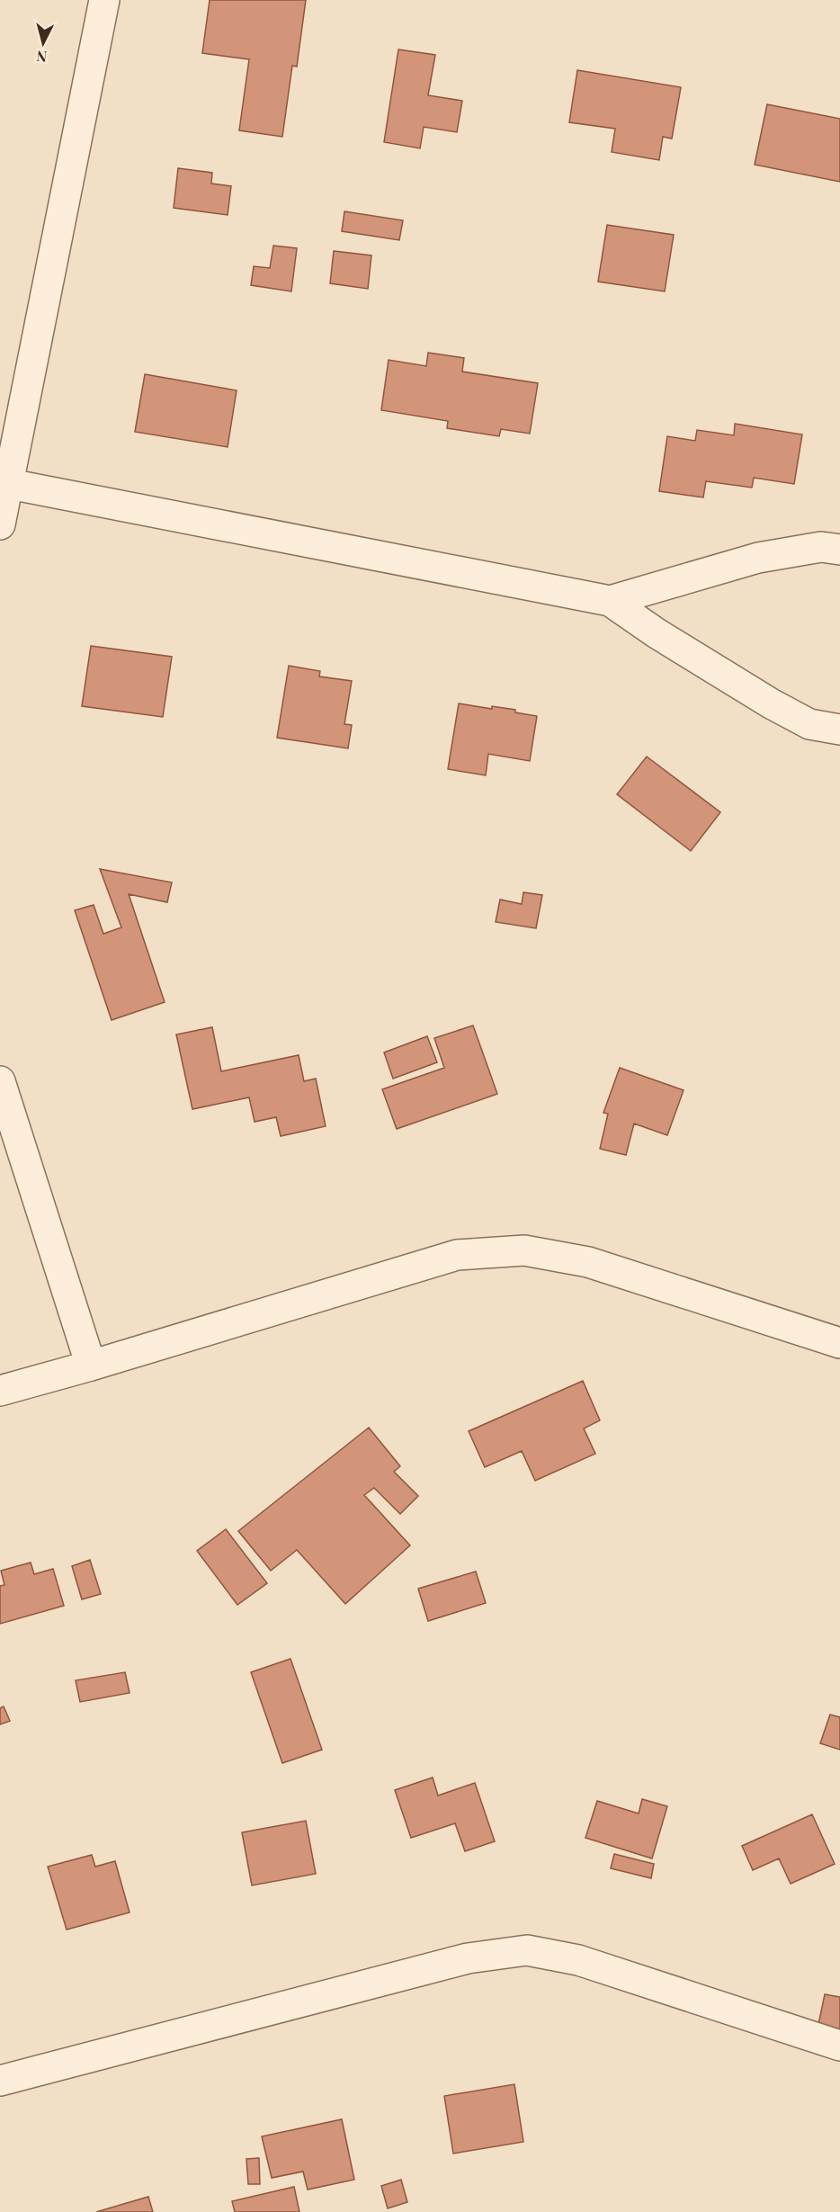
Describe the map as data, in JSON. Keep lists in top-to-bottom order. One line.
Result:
{"north":"bottom"}
